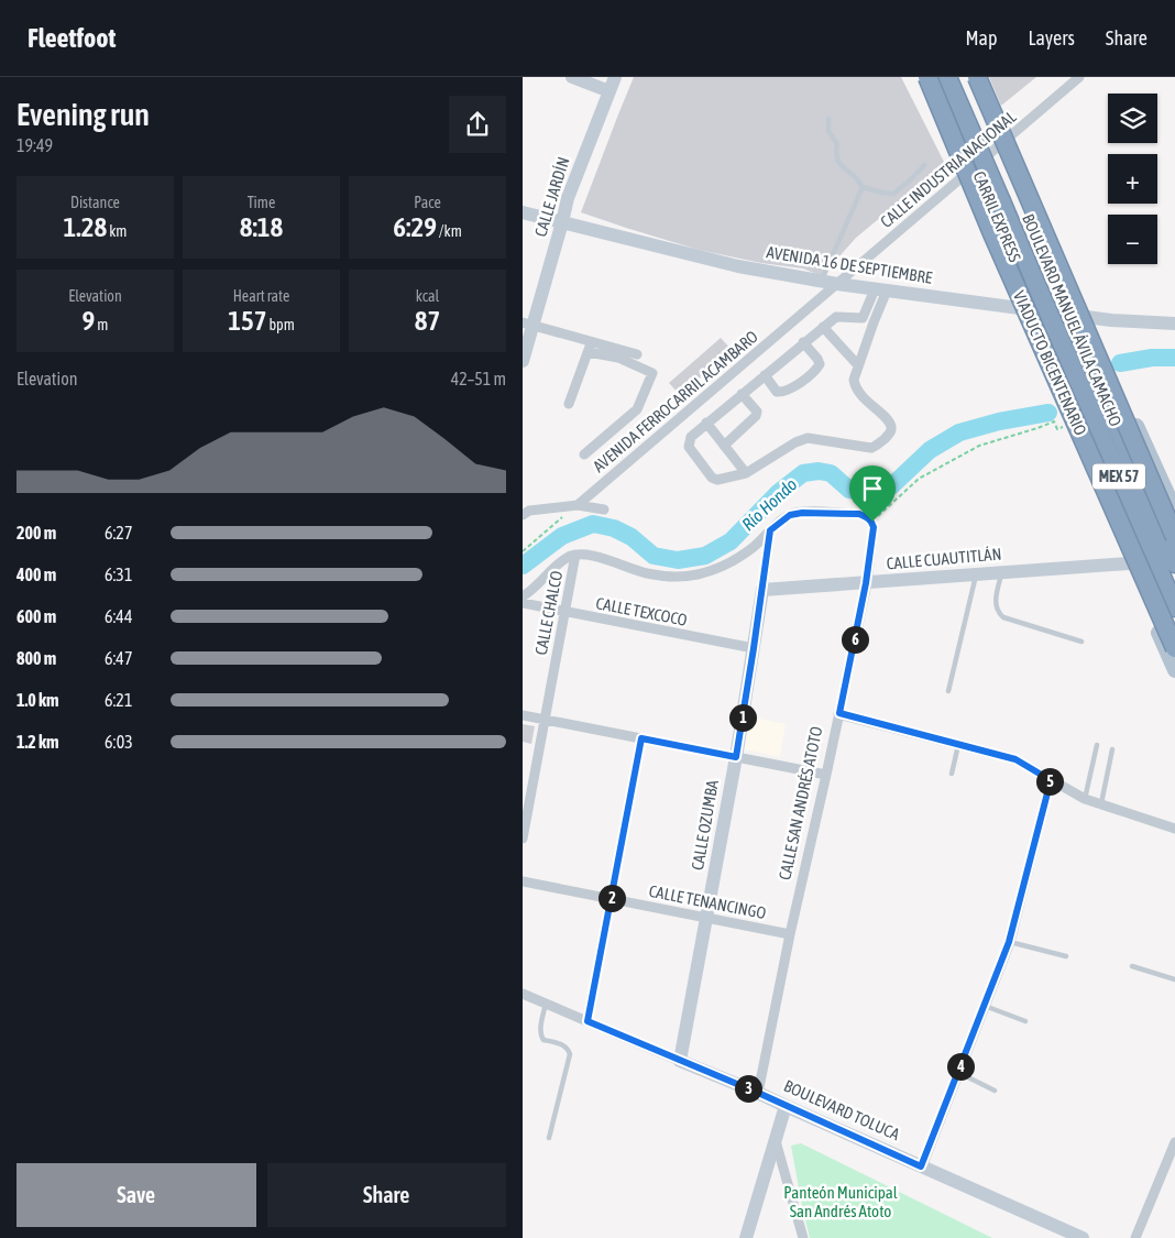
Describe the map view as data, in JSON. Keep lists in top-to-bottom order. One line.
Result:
{"streets":{"highway":["CARRIL EXPRESS","BOULEVARD MANUEL ÁVILA CAMACHO","VIADUCTO BICENTENARIO","MEX 57"],"street":["CALLE INDUSTRIA NACIONAL","CALLE JARDÍN","AVENIDA 16 DE SEPTIEMBRE","AVENIDA FERROCARRIL ACAMBARO","CALLE CUAUTITLÁN","CALLE TEXCOCO","CALLE CHALCO","CALLE SAN ANDRÉS ATOTO","CALLE OZUMBA","CALLE TENANCINGO","BOULEVARD TOLUCA"]},"crossings":[["CALLE INDUSTRIA NACIONAL","AVENIDA 16 DE SEPTIEMBRE"],["CALLE INDUSTRIA NACIONAL","AVENIDA FERROCARRIL ACAMBARO"],["CALLE JARDÍN","AVENIDA 16 DE SEPTIEMBRE"],["AVENIDA 16 DE SEPTIEMBRE","AVENIDA FERROCARRIL ACAMBARO"],["CALLE CUAUTITLÁN","CALLE SAN ANDRÉS ATOTO"],["CALLE CUAUTITLÁN","CALLE OZUMBA"],["CALLE TEXCOCO","CALLE CHALCO"],["CALLE TEXCOCO","CALLE OZUMBA"],["CALLE SAN ANDRÉS ATOTO","CALLE TENANCINGO"],["CALLE SAN ANDRÉS ATOTO","BOULEVARD TOLUCA"],["CALLE OZUMBA","CALLE TENANCINGO"],["CALLE OZUMBA","BOULEVARD TOLUCA"]],"water":["Río Hondo"],"parks":["Panteón Municipal San Andrés Atoto"],"page":{"header":"Fleetfoot","nav":["Map","Layers","Share"],"heading":["Evening run","19:49"],"map_buttons":["+","−"],"stats":[["Distance","1.28 km"],["Time","8:18"],["Pace","6:29 /km"],["Elevation","9 m"],["Heart rate","157 bpm"],["kcal","87"]],"chart":["Elevation","42–51 m"],"list":[{"name":"200 m","note":"6:27"},{"name":"400 m","note":"6:31"},{"name":"600 m","note":"6:44"},{"name":"800 m","note":"6:47"},{"name":"1.0 km","note":"6:21"},{"name":"1.2 km","note":"6:03"}],"pins":["6","1","5","2","4","3"],"buttons":["Save","Share"]}}
